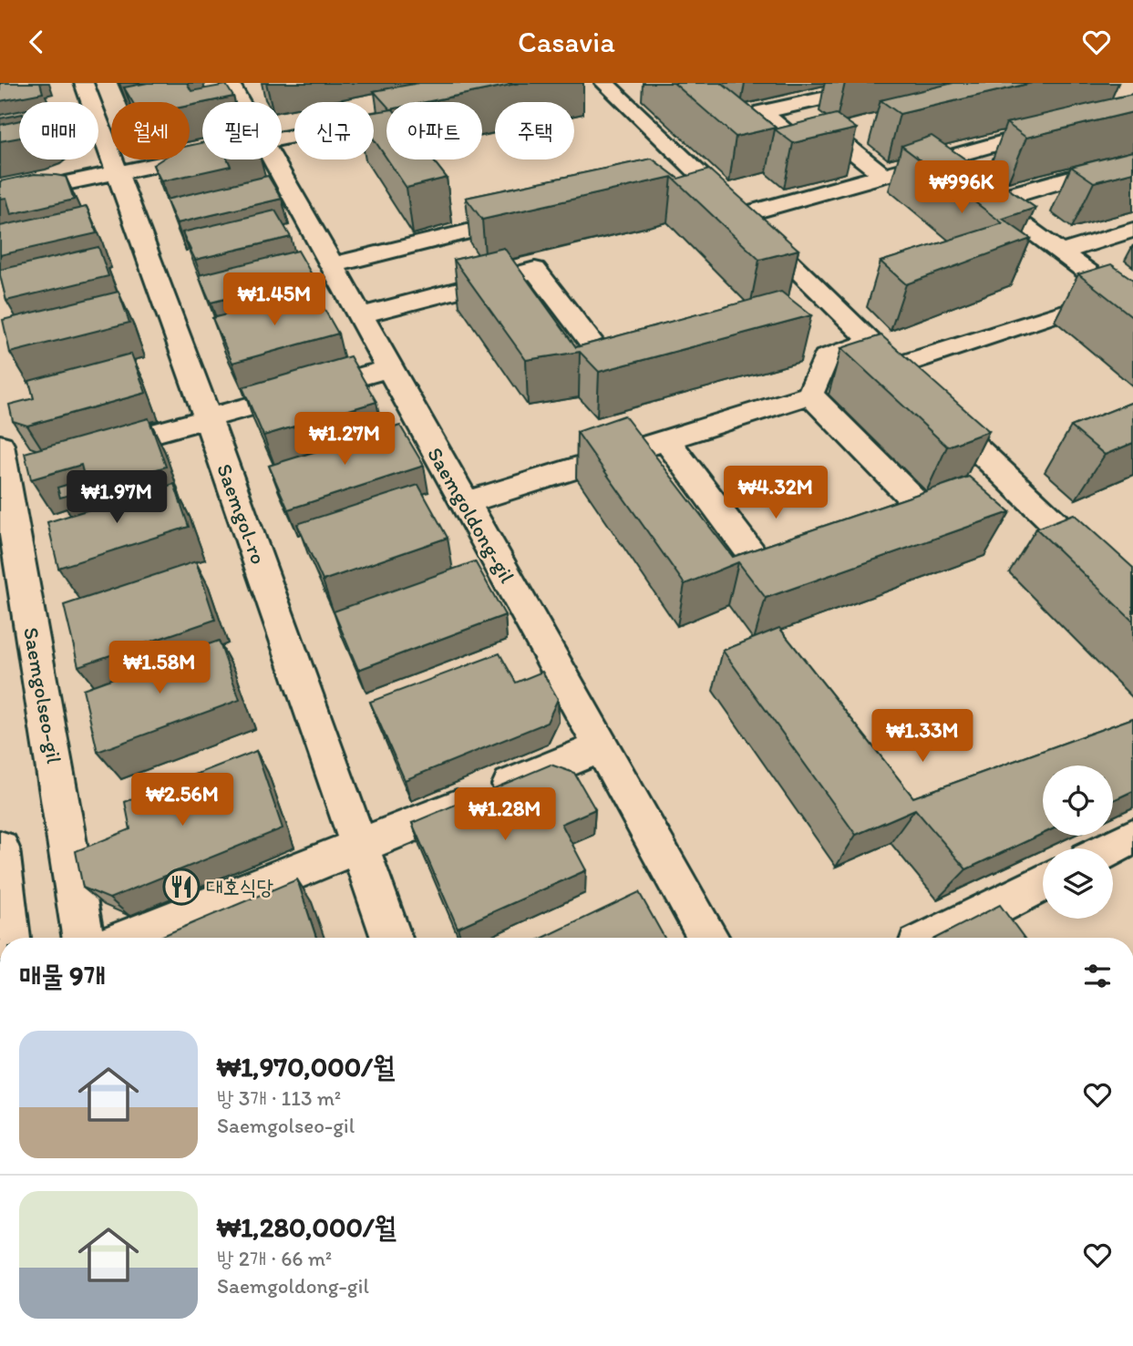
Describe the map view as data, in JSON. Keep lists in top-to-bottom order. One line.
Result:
{"streets":{"street":["Saemgol-ro","Saemgoldong-gil","Saemgolseo-gil"]},"places":{"restaurant":["대호식당"]},"page":{"header":"Casavia","chip":["매매","월세","필터","신규","아파트","주택"],"price":["₩996K","₩1.45M","₩1.27M","₩4.32M","₩1.97M","₩1.58M","₩1.33M","₩2.56M","₩1.28M"],"heading":"매물 9개","list":[{"name":"₩1,970,000/월","note":"방 3개 · 113 m² · Saemgolseo-gil"},{"name":"₩1,280,000/월","note":"방 2개 · 66 m² · Saemgoldong-gil"}]}}
